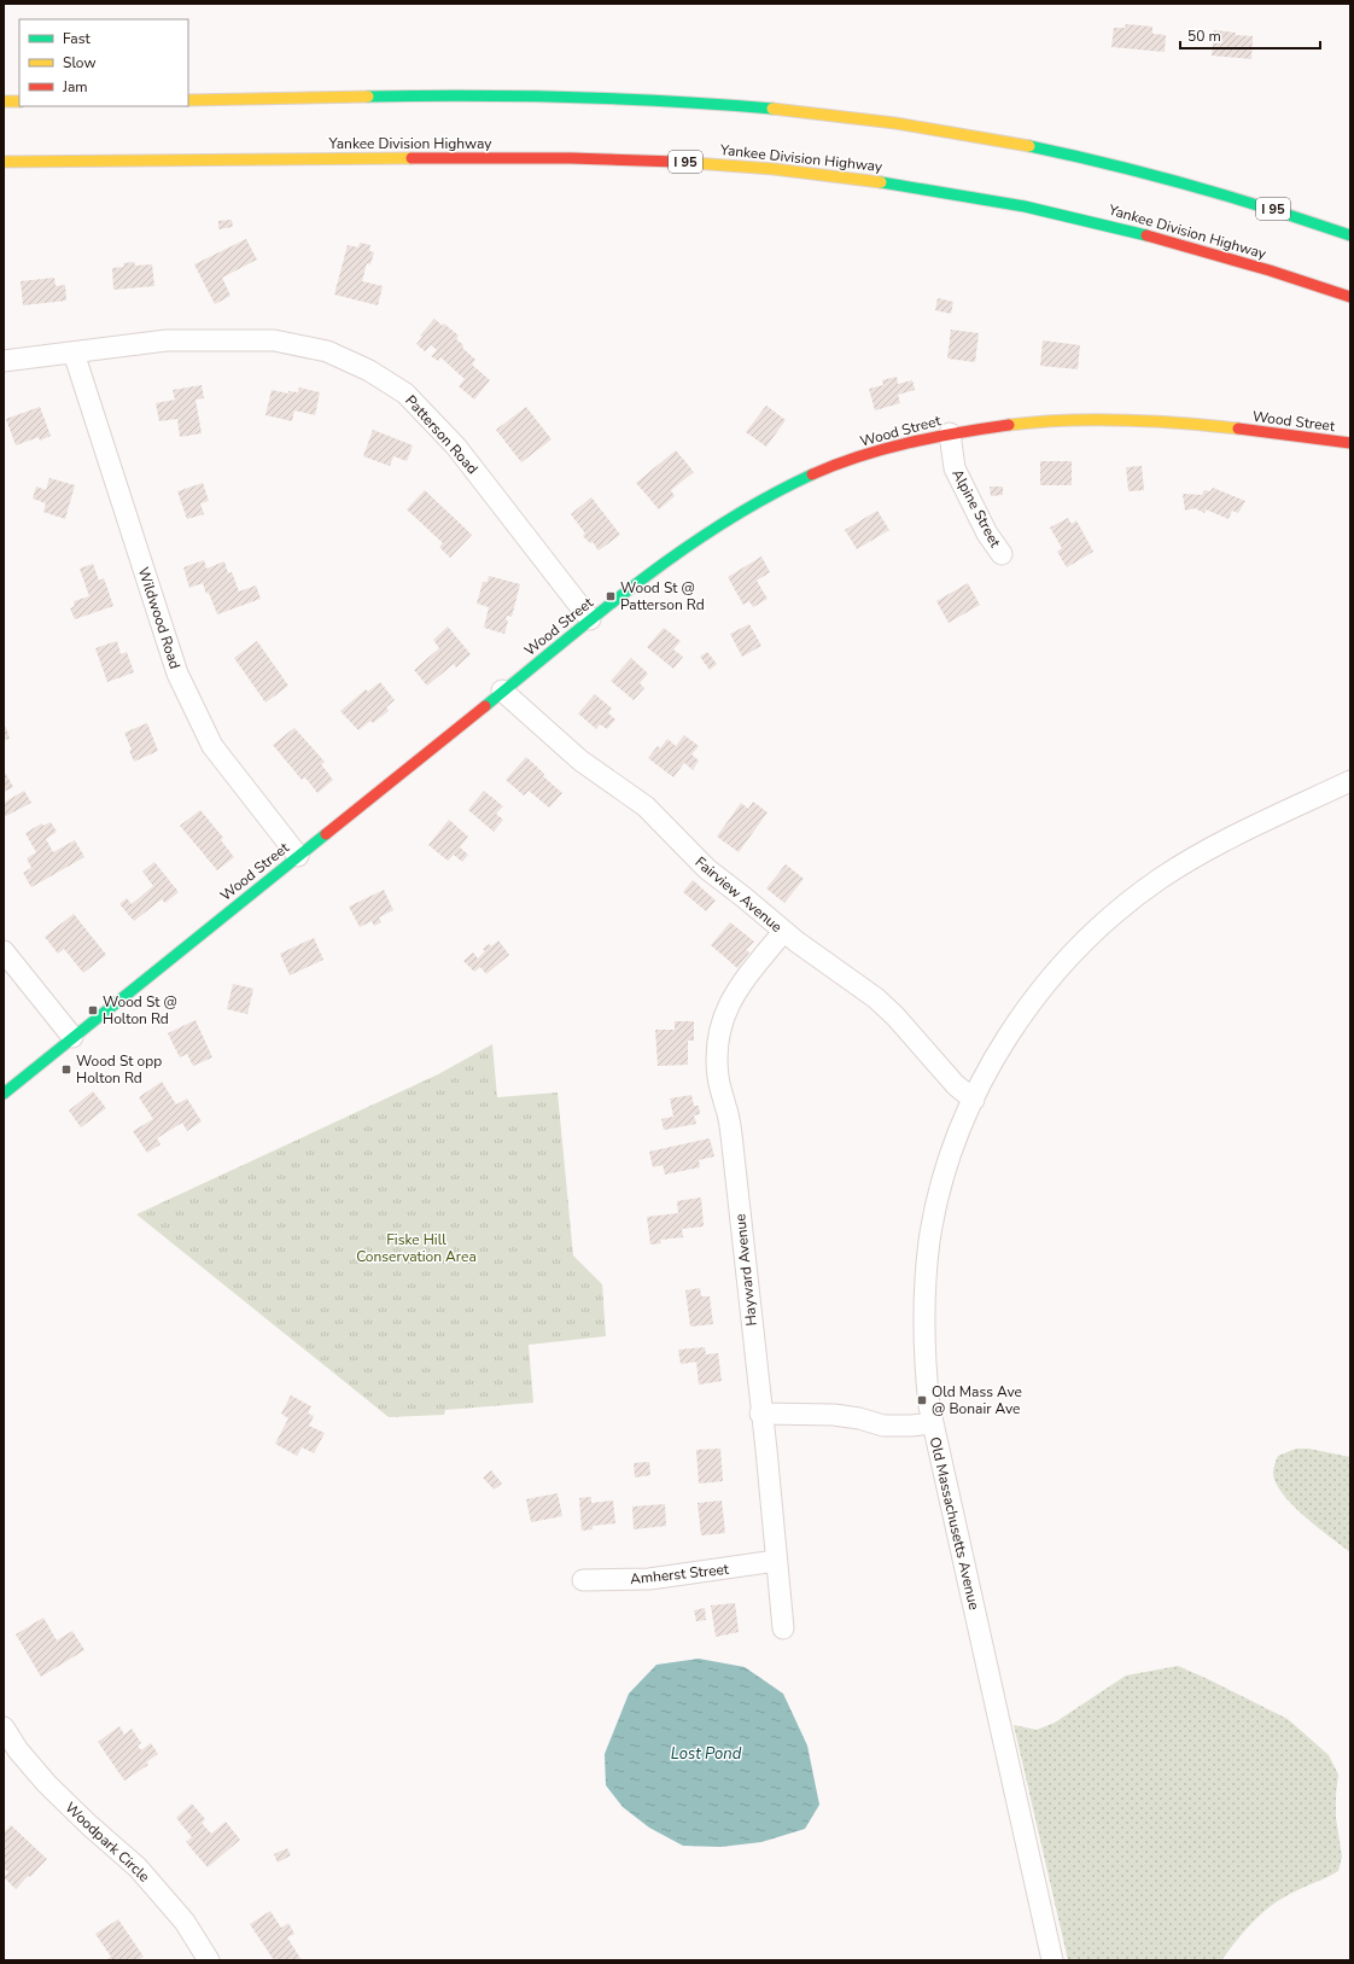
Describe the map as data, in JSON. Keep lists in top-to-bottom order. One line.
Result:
{"streets":{"main road":["Yankee Division Highway","I 95","Wood Street"],"street":["Patterson Road","Alpine Street","Wildwood Road","Fairview Avenue","Hayward Avenue","Old Massachusetts Avenue","Amherst Street","Woodpark Circle"]},"crossings":[["Wood Street","Patterson Road"],["Wood Street","Alpine Street"],["Wood Street","Wildwood Road"],["Wood Street","Fairview Avenue"],["Patterson Road","Wildwood Road"],["Fairview Avenue","Hayward Avenue"],["Fairview Avenue","Old Massachusetts Avenue"],["Hayward Avenue","Amherst Street"]],"water":["Lost Pond"],"parks":["Fiske Hill Conservation Area"],"places":{"transit":["Wood St @ Patterson Rd","Wood St @ Holton Rd","Wood St opp Holton Rd","Old Mass Ave @ Bonair Ave"]},"legend":["Fast","Slow","Jam"],"scale_bar":"50 m"}
